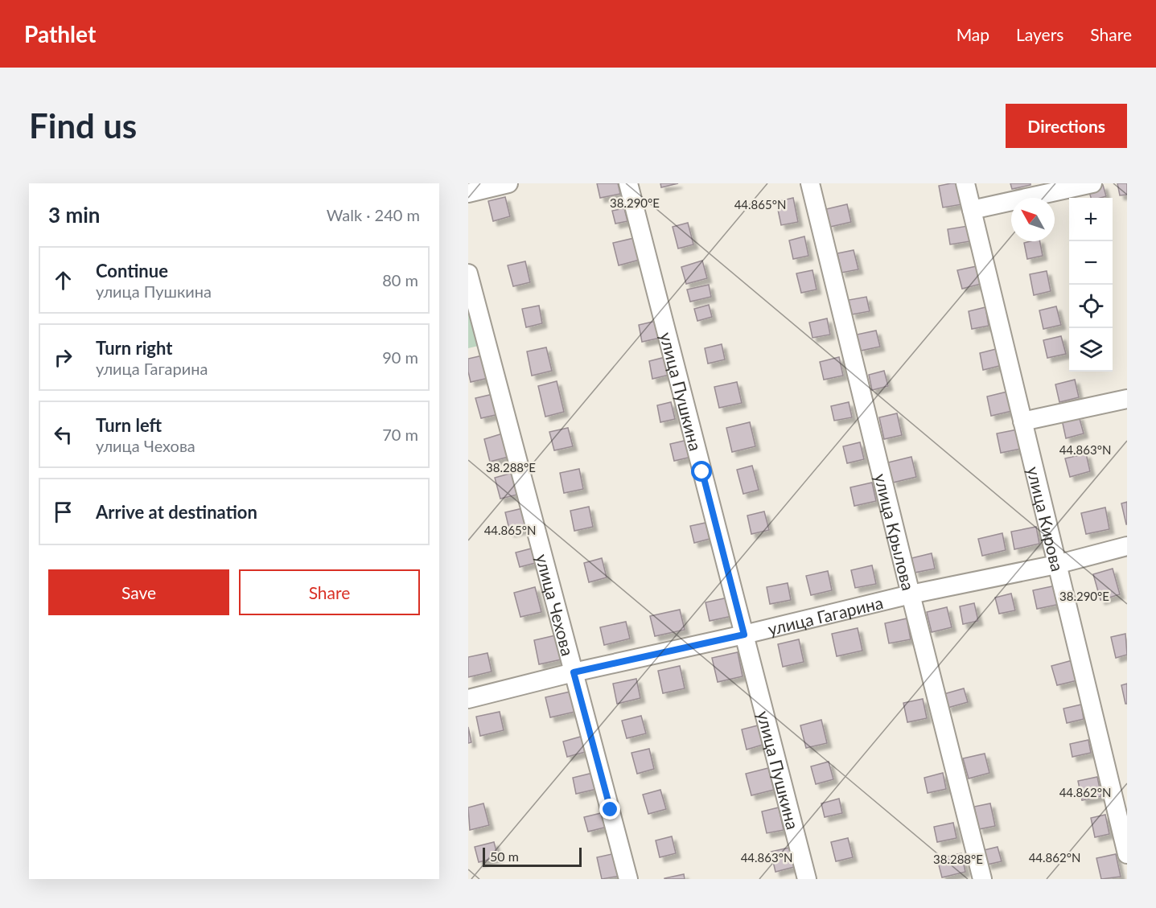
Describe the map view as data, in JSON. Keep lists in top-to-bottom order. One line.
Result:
{"streets":{"street":["улица Пушкина","улица Кирова","улица Крылова","улица Чехова","улица Гагарина"]},"crossings":[["улица Пушкина","улица Гагарина"],["улица Кирова","улица Гагарина"],["улица Крылова","улица Гагарина"],["улица Чехова","улица Гагарина"]],"scale_bar":"50 m","north":"top left","page":{"header":"Pathlet","nav":["Map","Layers","Share"],"buttons":["Directions",["Save","Share"]],"title":"Find us","heading":["3 min","Walk · 240 m"],"map_buttons":["+","−"],"list":[["Continue","улица Пушкина","80 m"],["Turn right","улица Гагарина","90 m"],["Turn left","улица Чехова","70 m"],"Arrive at destination"],"scale":"50 m"},"coordinates":["38.290°E","44.865°N","44.863°N","38.288°E","44.862°N"]}
